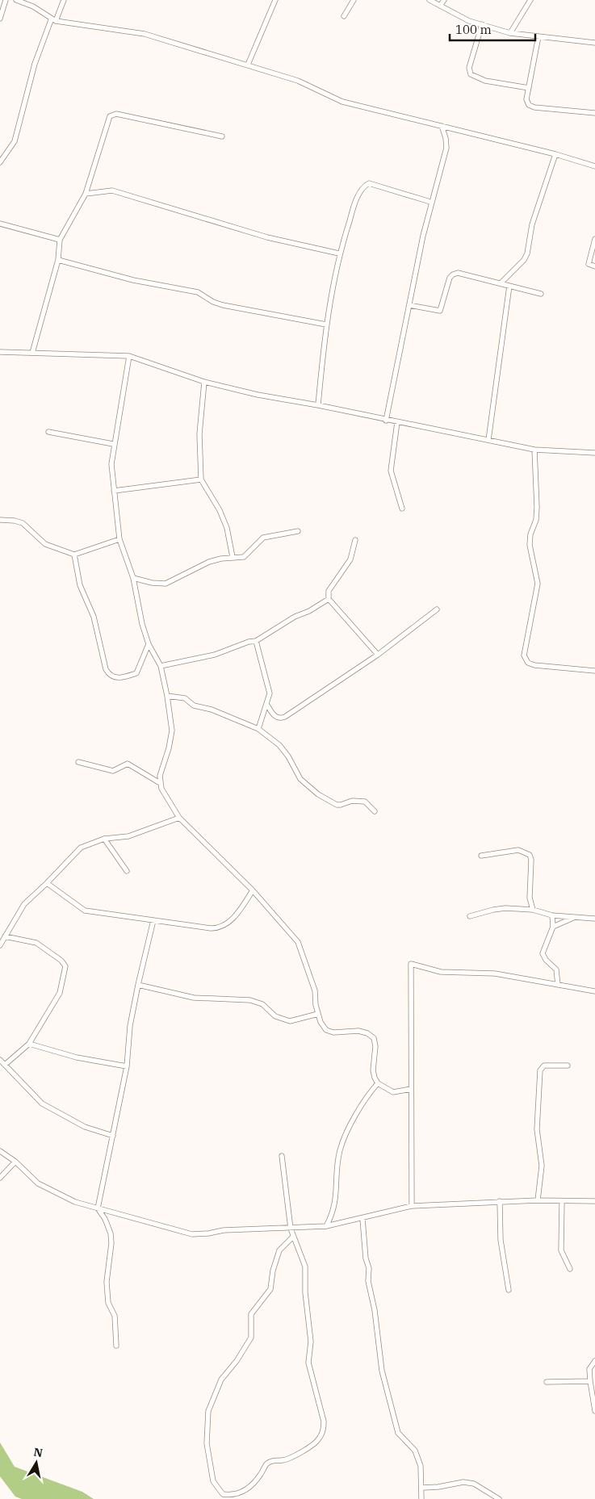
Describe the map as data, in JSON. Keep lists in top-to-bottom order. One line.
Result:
{"scale_bar":"100 m","north":"top"}
